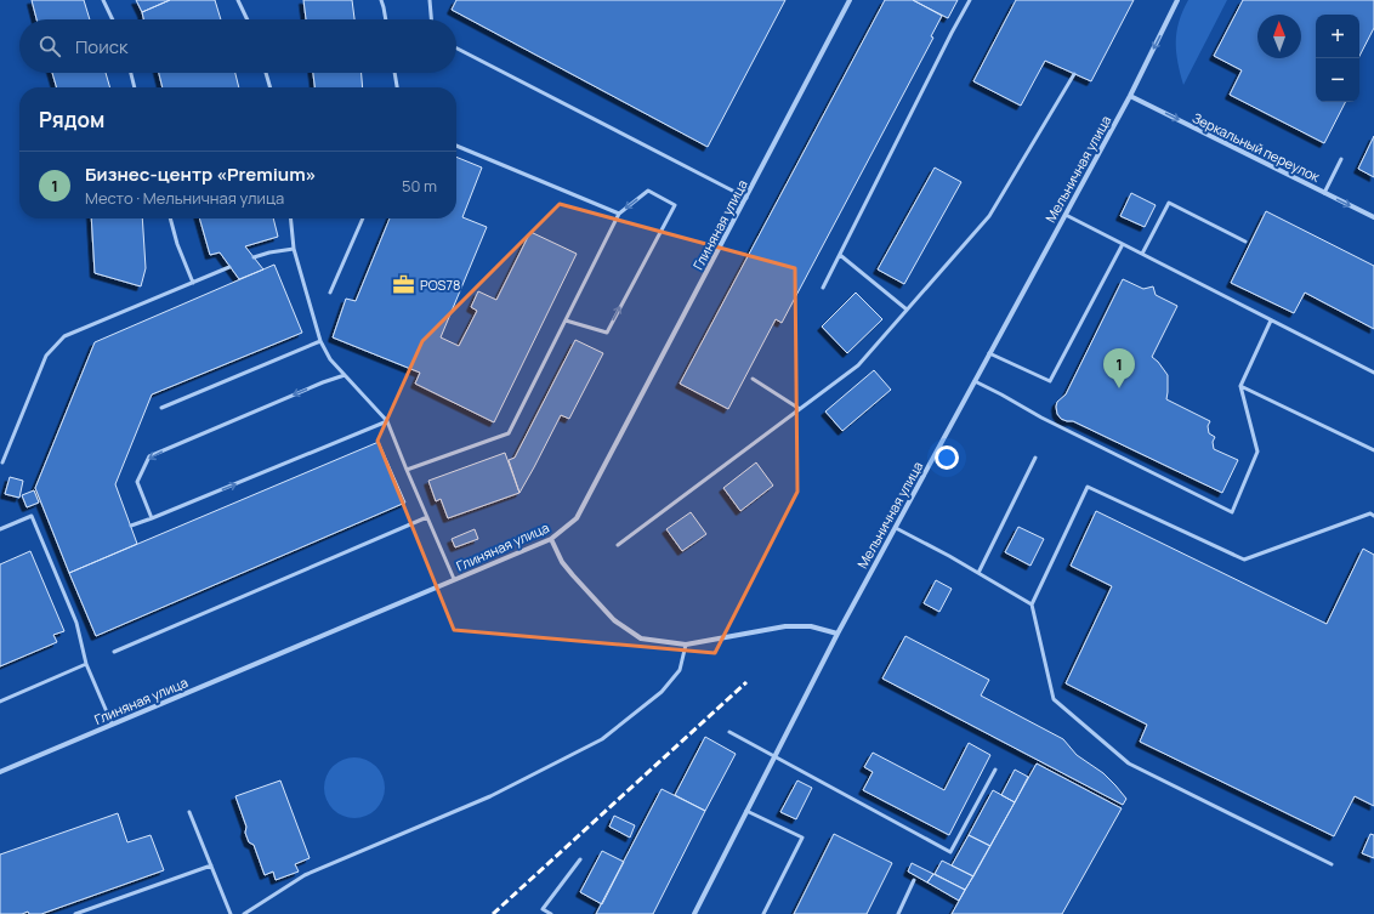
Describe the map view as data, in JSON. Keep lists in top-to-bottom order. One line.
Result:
{"streets":{"street":["Зеркальный переулок","Мельничная улица","Глиняная улица"]},"crossings":[["Зеркальный переулок","Мельничная улица"]],"one_way":["Зеркальный переулок"],"places":{"office":["POS78"]},"north":"top","page":{"map_buttons":["+","−"],"search":"Поиск","heading":"Рядом","list":[{"mark":"1","name":"Бизнес-центр «Premium»","note":"Место · Мельничная улица","value":"50 m"}],"pins":"1"}}
